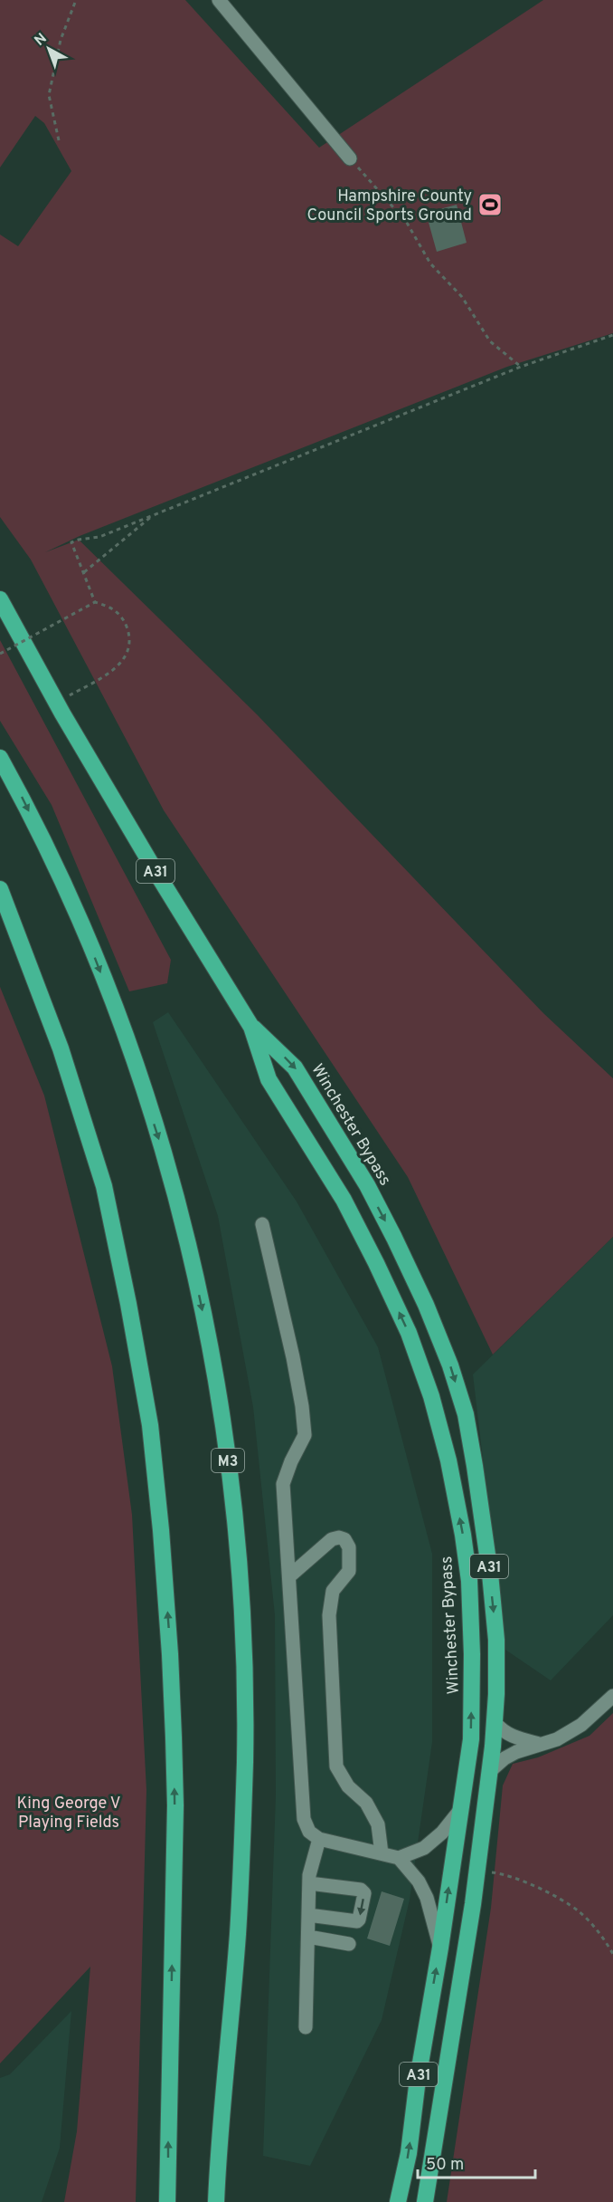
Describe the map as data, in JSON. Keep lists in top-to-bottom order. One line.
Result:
{"streets":{"highway":["A31","Winchester Bypass","M3"]},"crossings":[["A31","Winchester Bypass"]],"parks":["King George V Playing Fields"],"places":{"sports":["Hampshire County Council Sports Ground"]},"scale_bar":"50 m","north":"top left"}
